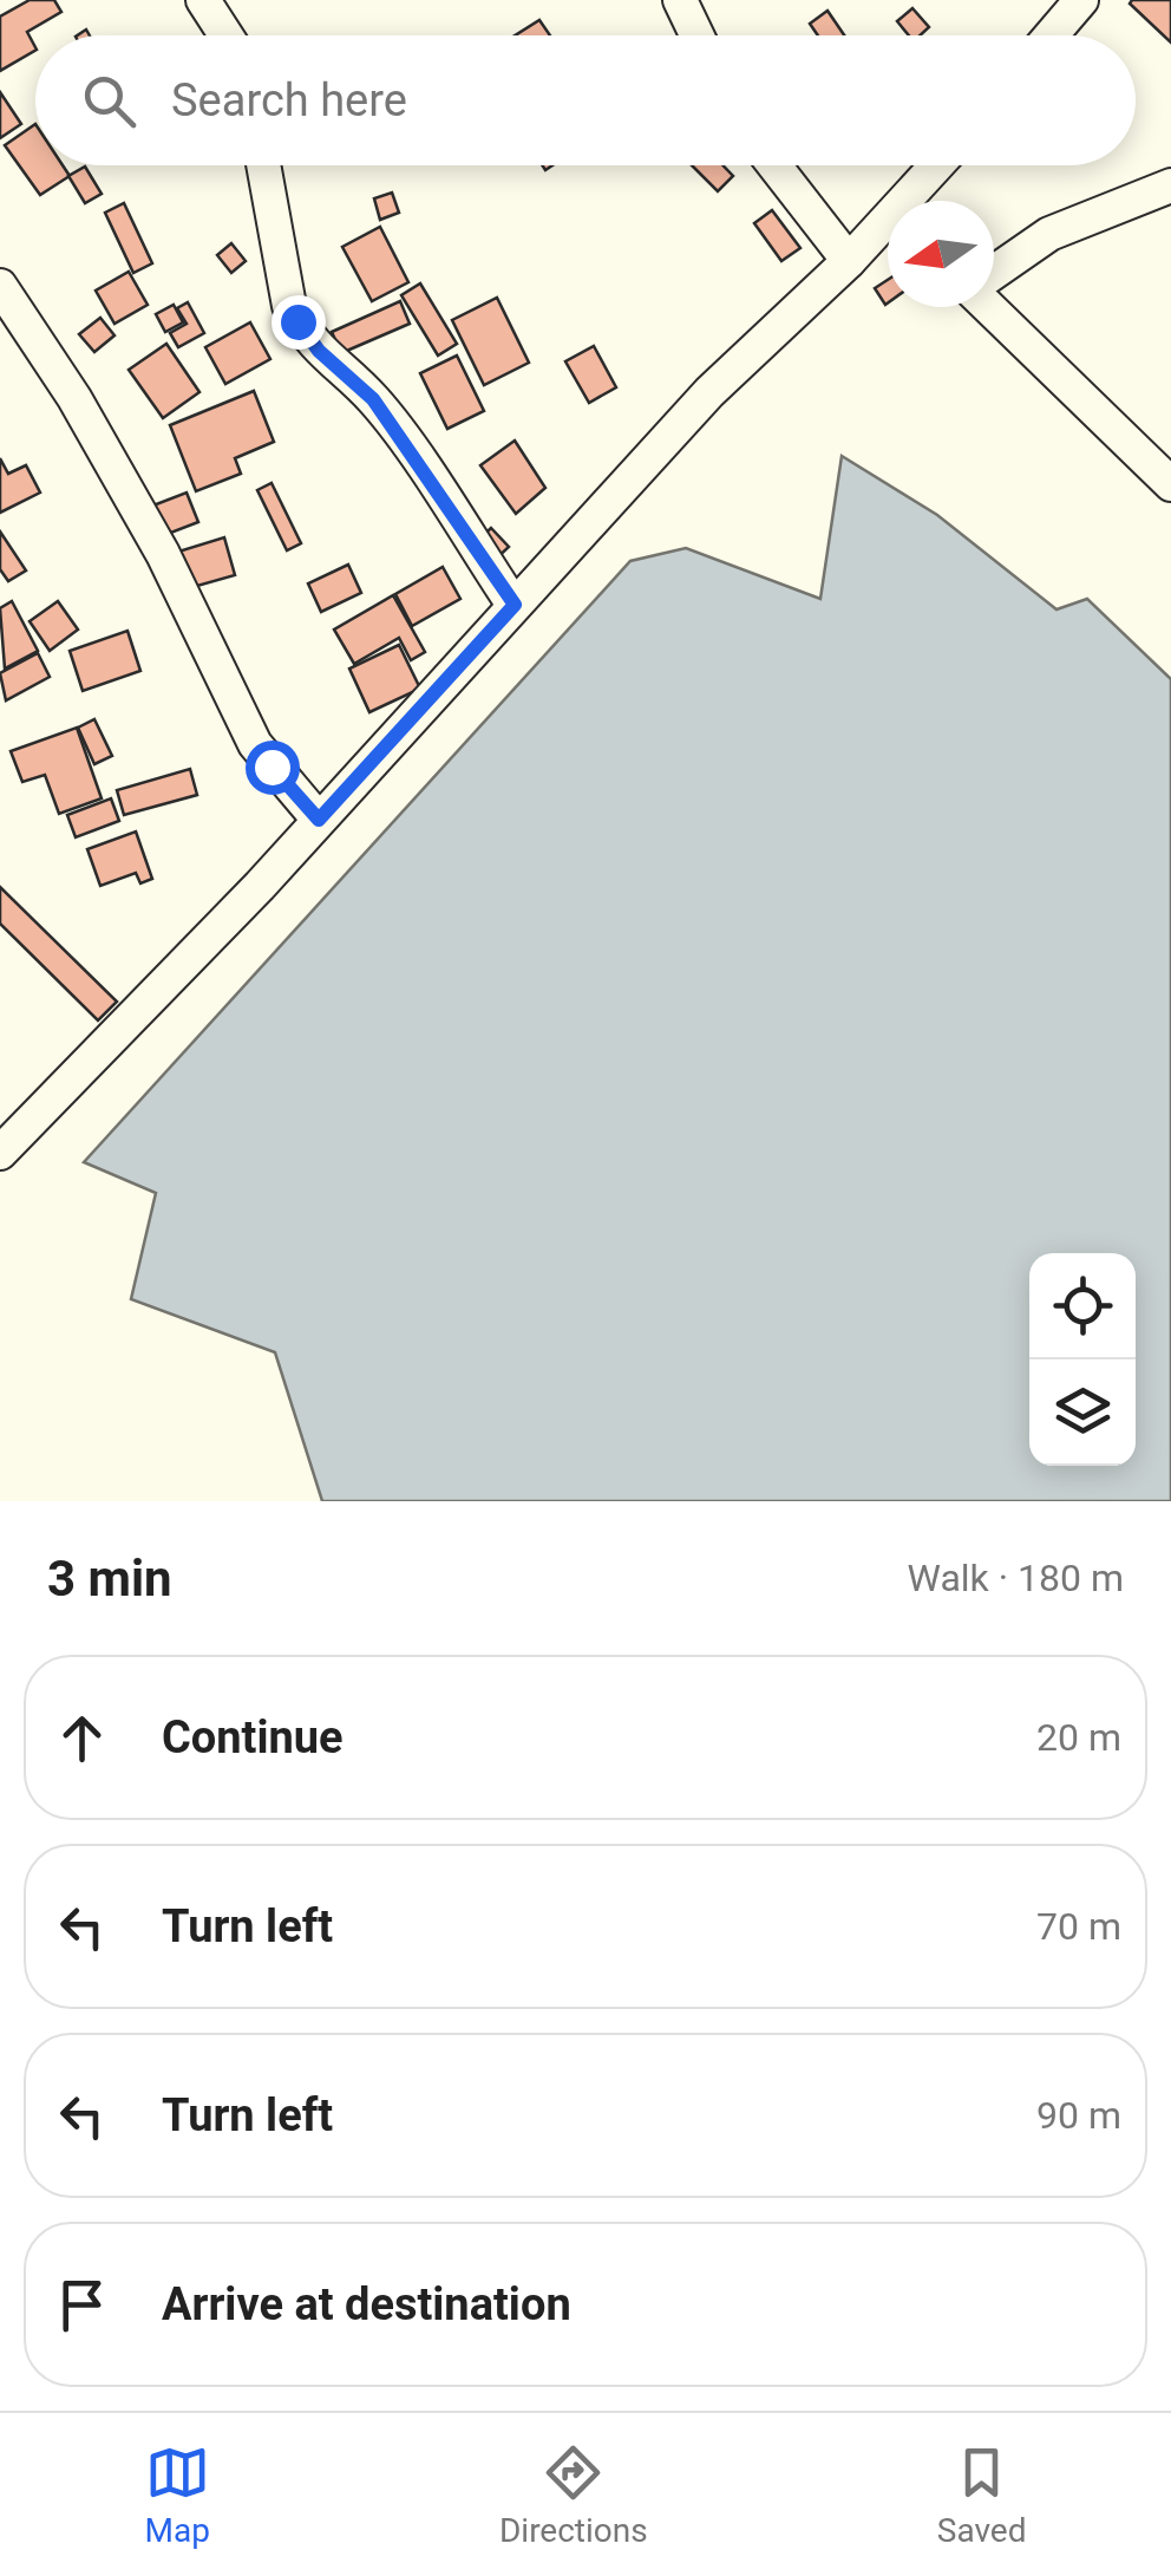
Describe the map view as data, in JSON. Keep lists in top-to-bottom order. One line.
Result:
{"north":"left","page":{"search":"Search here","heading":["3 min","Walk · 180 m"],"list":[["Continue","20 m"],["Turn left","70 m"],["Turn left","90 m"],"Arrive at destination"],"nav":["Map","Directions","Saved"]}}
